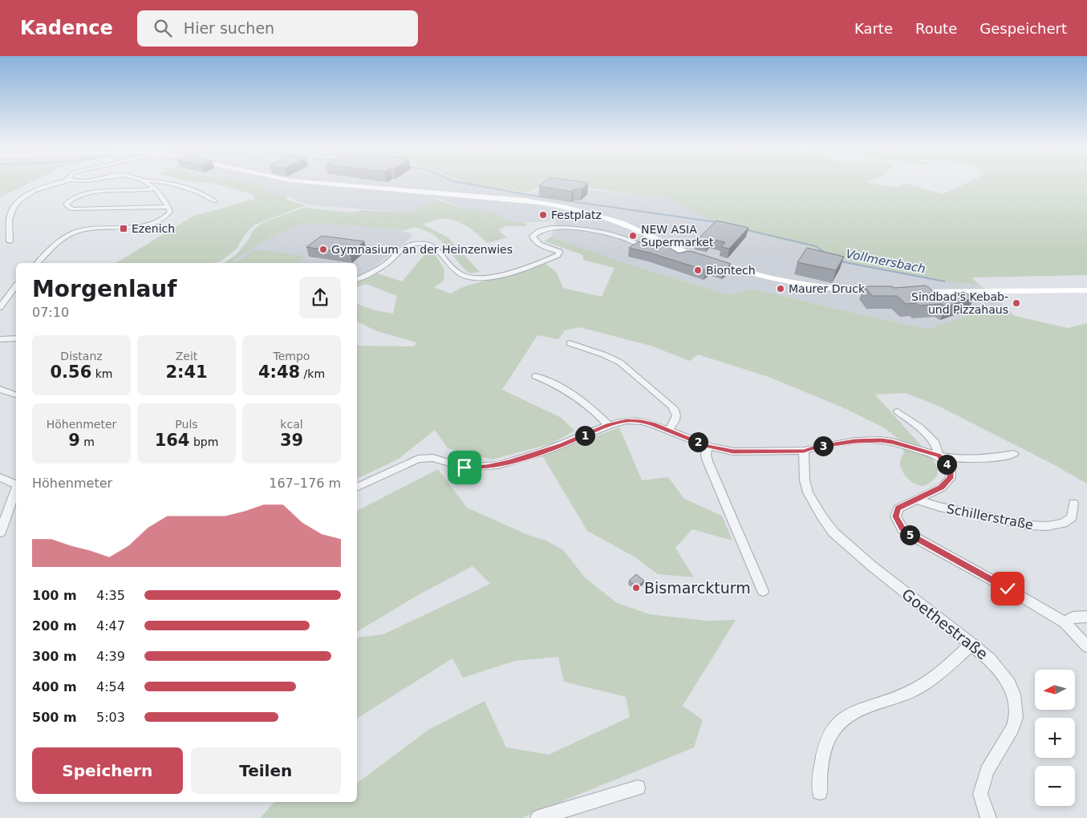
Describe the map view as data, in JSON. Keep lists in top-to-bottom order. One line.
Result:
{"streets":{"street":["Schillerstraße","Goethestraße"]},"water":["Vollmersbach"],"places":{"other":["Festplatz","NEW ASIA Supermarket","Gymnasium an der Heinzenwies","Biontech","Maurer Druck","Sindbad's Kebab- und Pizzahaus","Bismarckturm"],"transit":["Ezenich"]},"north":"left","page":{"header":"Kadence","search":"Hier suchen","nav":["Karte","Route","Gespeichert"],"heading":["Morgenlauf","07:10"],"stats":[["Distanz","0.56 km"],["Zeit","2:41"],["Tempo","4:48 /km"],["Höhenmeter","9 m"],["Puls","164 bpm"],["kcal","39"]],"pins":["1","2","3","4","5"],"chart":["Höhenmeter","167–176 m"],"list":[{"name":"100 m","note":"4:35"},{"name":"200 m","note":"4:47"},{"name":"300 m","note":"4:39"},{"name":"400 m","note":"4:54"},{"name":"500 m","note":"5:03"}],"map_buttons":["+","−"],"buttons":["Speichern","Teilen"]}}
